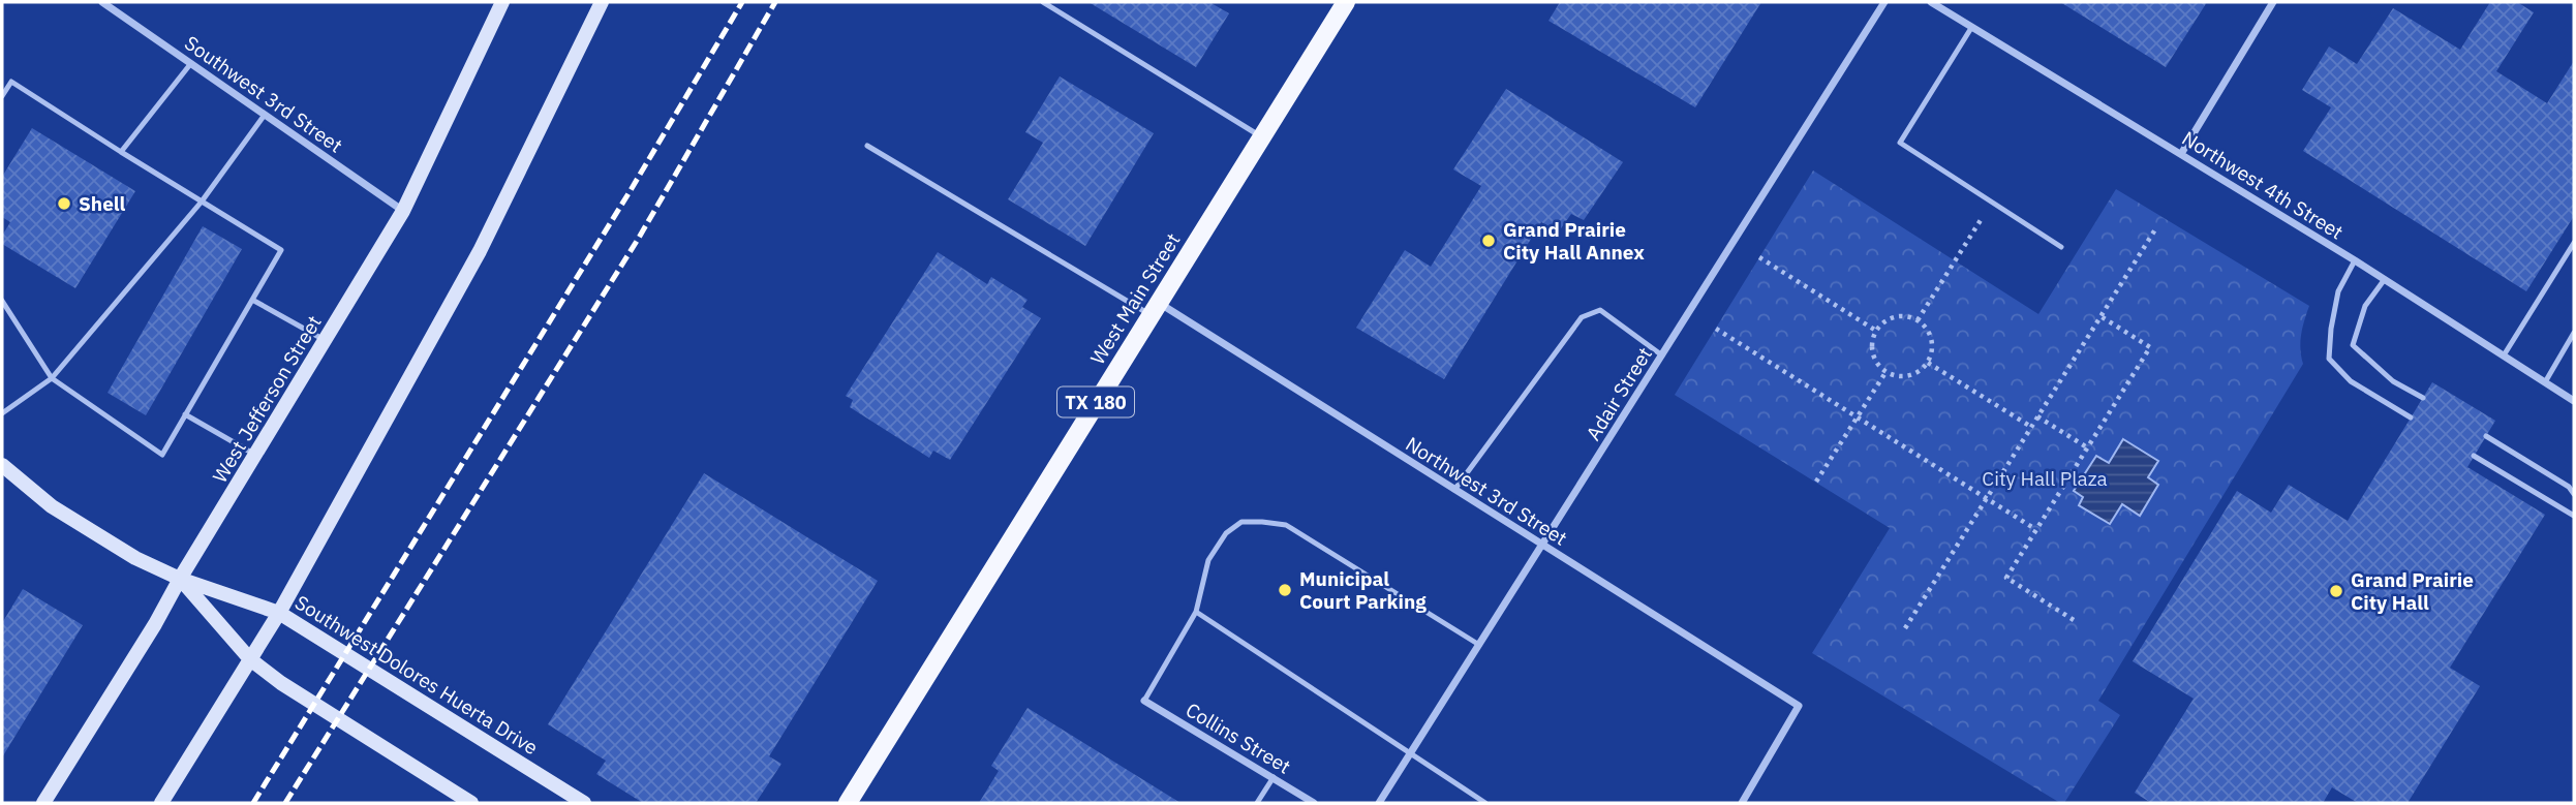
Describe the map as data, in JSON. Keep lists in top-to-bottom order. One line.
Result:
{"streets":{"main road":["West Main Street","West Jefferson Street","TX 180","Southwest Dolores Huerta Drive"],"street":["Southwest 3rd Street","Northwest 4th Street","Adair Street","Northwest 3rd Street","Collins Street"]},"crossings":[["Southwest 3rd Street","West Jefferson Street"],["West Main Street","Northwest 3rd Street"],["Adair Street","Northwest 3rd Street"],["West Jefferson Street","Southwest Dolores Huerta Drive"]],"parks":["City Hall Plaza"],"places":["Shell","Grand Prairie City Hall Annex","Municipal Court Parking","Grand Prairie City Hall"]}
